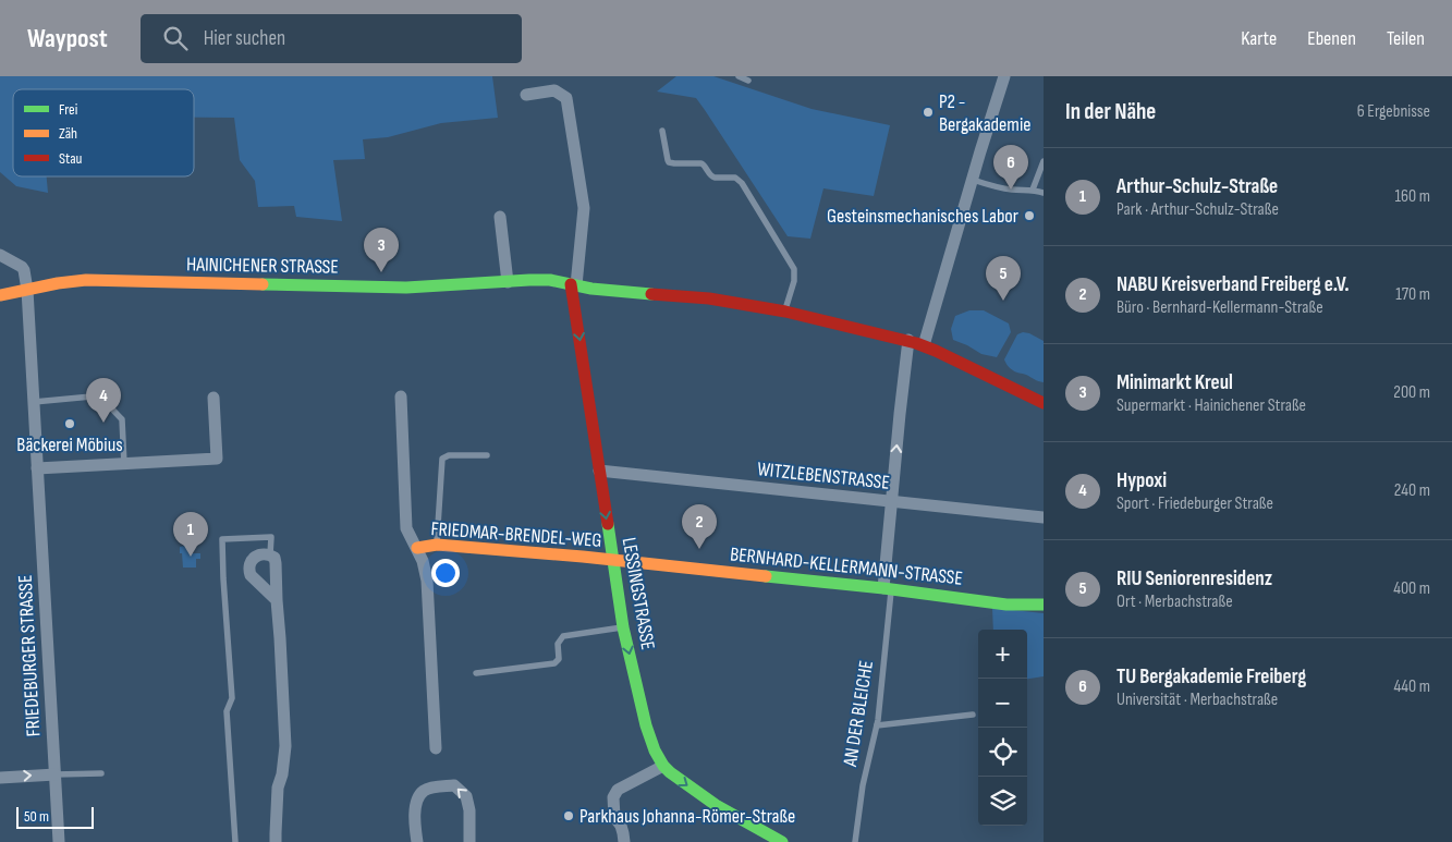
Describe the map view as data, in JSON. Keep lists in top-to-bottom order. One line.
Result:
{"streets":{"street":["HAINICHENER STRASSE","WITZLEBENSTRASSE","FRIEDMAR-BRENDEL-WEG","BERNHARD-KELLERMANN-STRASSE","LESSINGSTRASSE","FRIEDEBURGER STRASSE"],"lane":["AN DER BLEICHE"]},"crossings":[["HAINICHENER STRASSE","LESSINGSTRASSE"],["HAINICHENER STRASSE","FRIEDEBURGER STRASSE"],["WITZLEBENSTRASSE","LESSINGSTRASSE"],["FRIEDMAR-BRENDEL-WEG","BERNHARD-KELLERMANN-STRASSE"],["FRIEDMAR-BRENDEL-WEG","LESSINGSTRASSE"],["BERNHARD-KELLERMANN-STRASSE","LESSINGSTRASSE"],["BERNHARD-KELLERMANN-STRASSE","AN DER BLEICHE"]],"one_way":["LESSINGSTRASSE"],"places":["P2 - Bergakademie","Gesteinsmechanisches Labor","Bäckerei Möbius","Parkhaus Johanna-Römer-Straße"],"legend":["Frei","Zäh","Stau"],"scale_bar":"50 m","page":{"header":"Waypost","search":"Hier suchen","nav":["Karte","Ebenen","Teilen"],"heading":["In der Nähe","6 Ergebnisse"],"pins":["6","3","5","4","2","1"],"list":[{"mark":"1","name":"Arthur-Schulz-Straße","note":"Park · Arthur-Schulz-Straße","value":"160 m"},{"mark":"2","name":"NABU Kreisverband Freiberg e.V.","note":"Büro · Bernhard-Kellermann-Straße","value":"170 m"},{"mark":"3","name":"Minimarkt Kreul","note":"Supermarkt · Hainichener Straße","value":"200 m"},{"mark":"4","name":"Hypoxi","note":"Sport · Friedeburger Straße","value":"240 m"},{"mark":"5","name":"RIU Seniorenresidenz","note":"Ort · Merbachstraße","value":"400 m"},{"mark":"6","name":"TU Bergakademie Freiberg","note":"Universität · Merbachstraße","value":"440 m"}],"map_buttons":["+","−"],"scale":"50 m"}}
